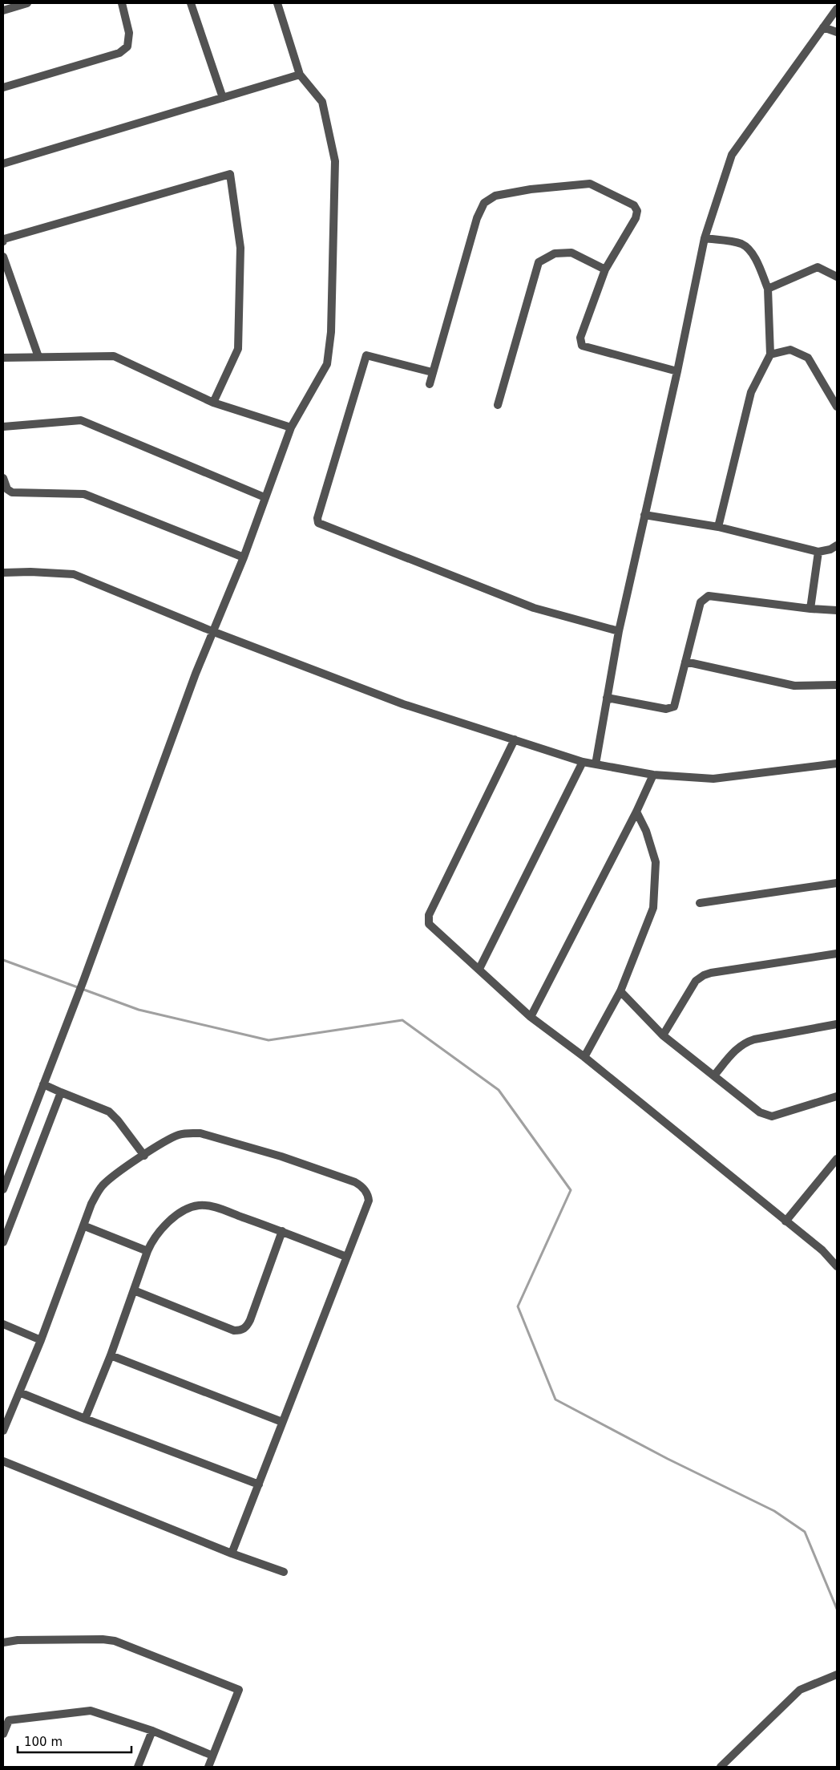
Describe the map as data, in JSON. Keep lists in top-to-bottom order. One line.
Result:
{"scale_bar":"100 m"}
